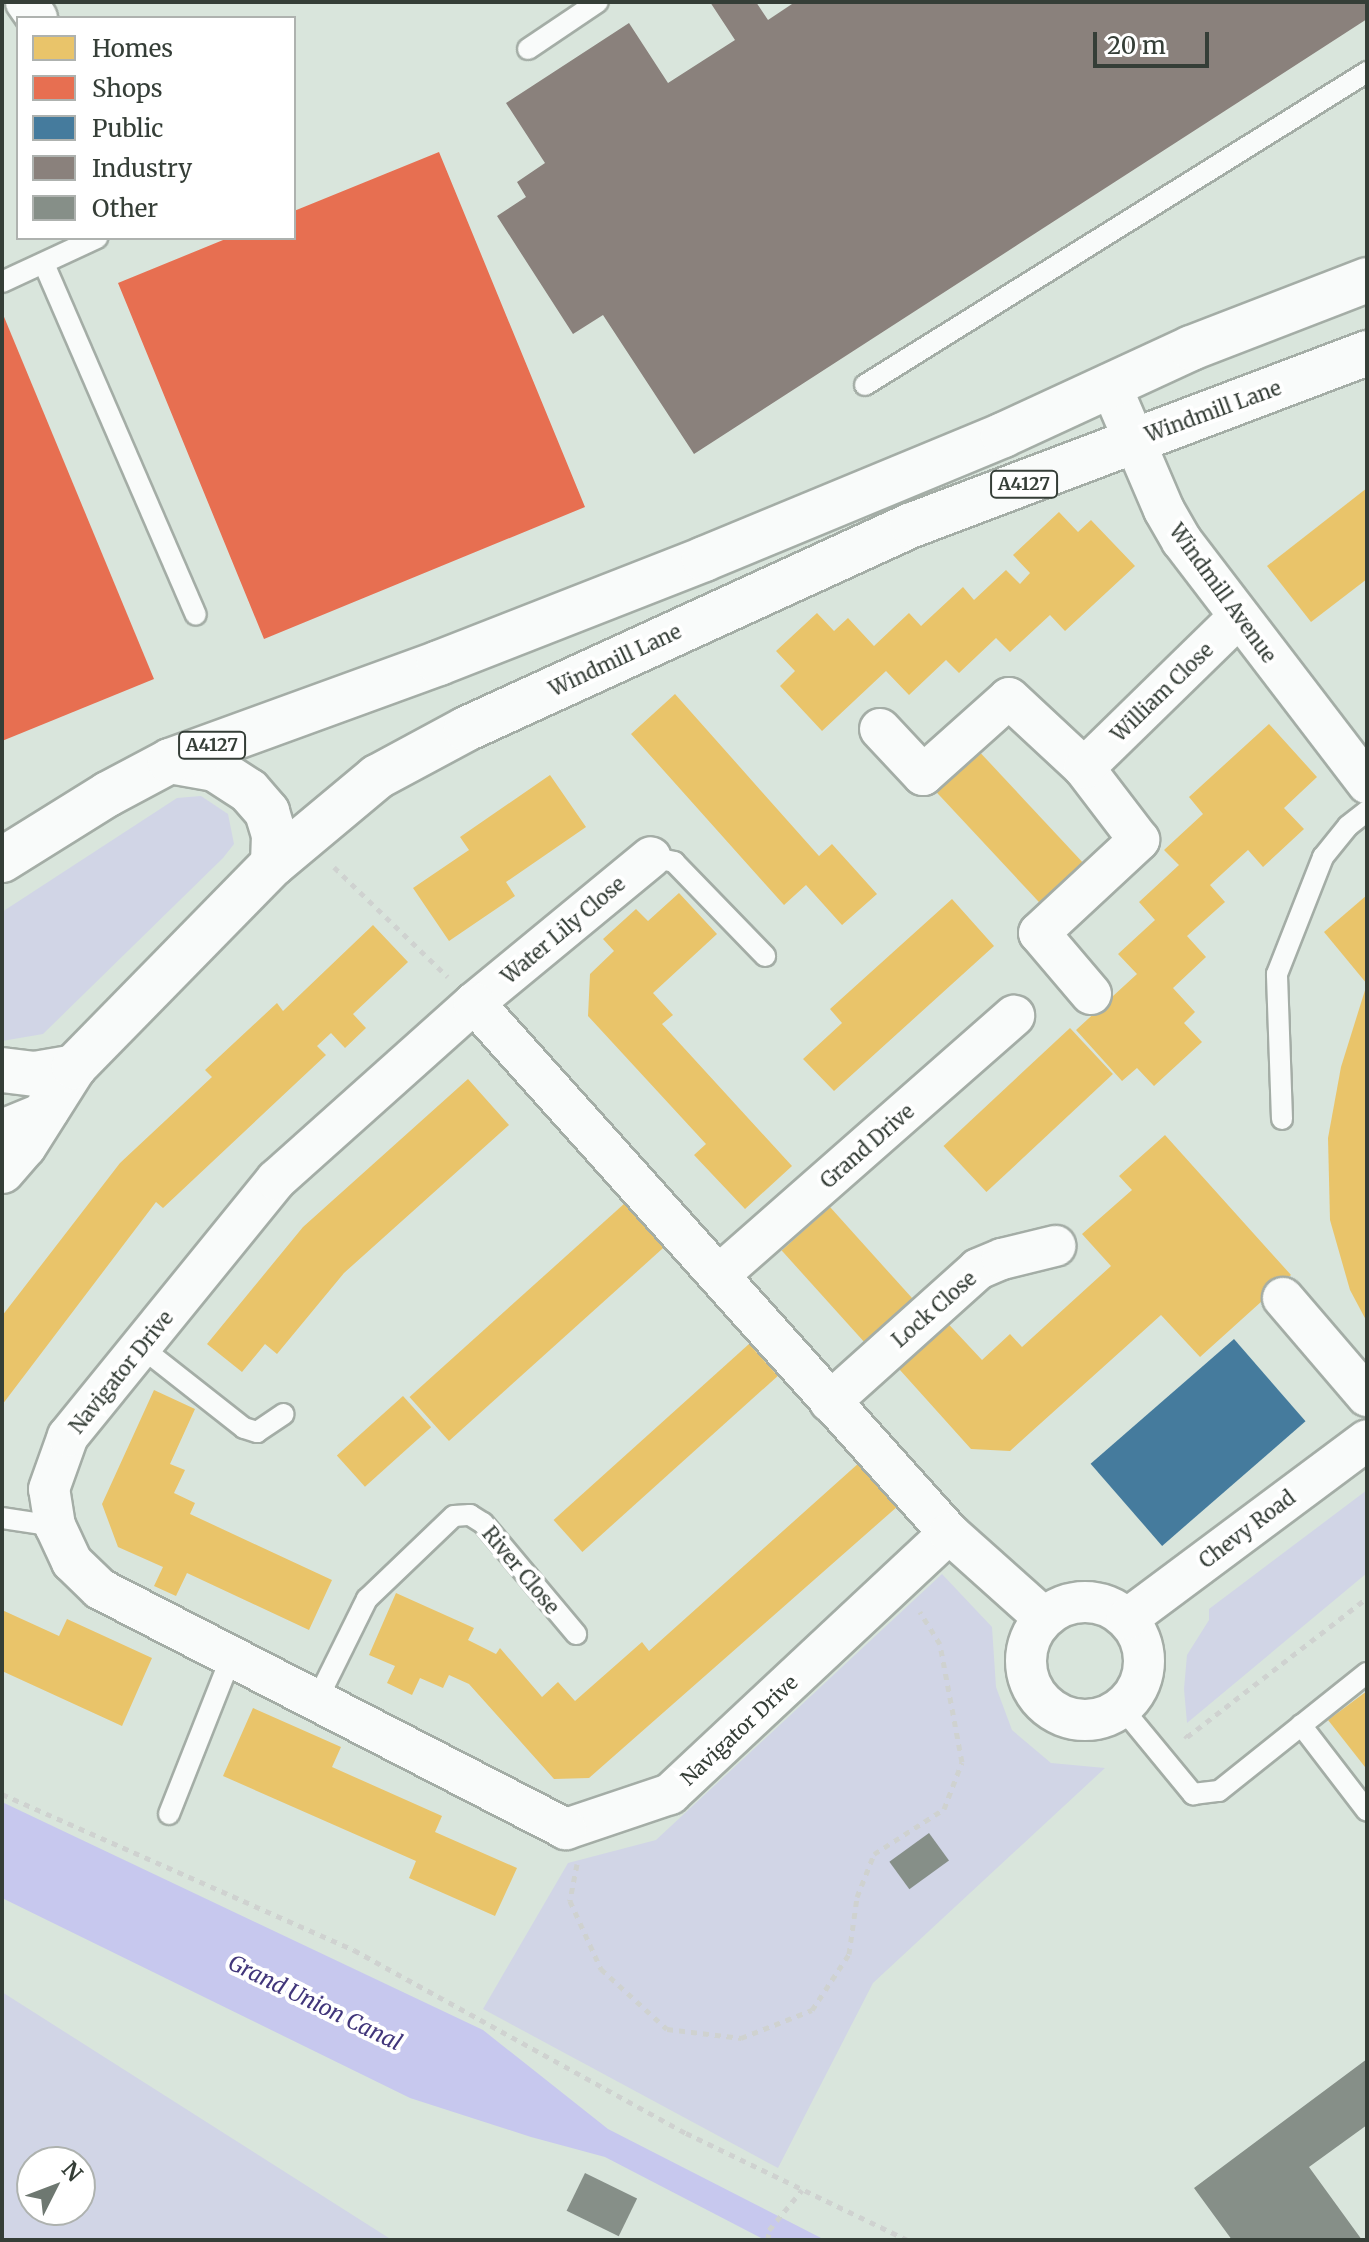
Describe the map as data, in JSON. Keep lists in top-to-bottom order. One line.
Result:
{"streets":{"main road":["Windmill Lane","A4127"],"street":["Windmill Avenue","William Close","Water Lily Close","Grand Drive","Lock Close","Navigator Drive","Chevy Road"],"lane":["River Close"]},"crossings":[["Windmill Lane","Windmill Avenue"],["A4127","Windmill Avenue"],["Windmill Avenue","William Close"],["Water Lily Close","Navigator Drive"],["Navigator Drive","River Close"]],"water":["Grand Union Canal"],"legend":["Homes","Shops","Public","Industry","Other"],"scale_bar":"20 m","north":"top right"}
